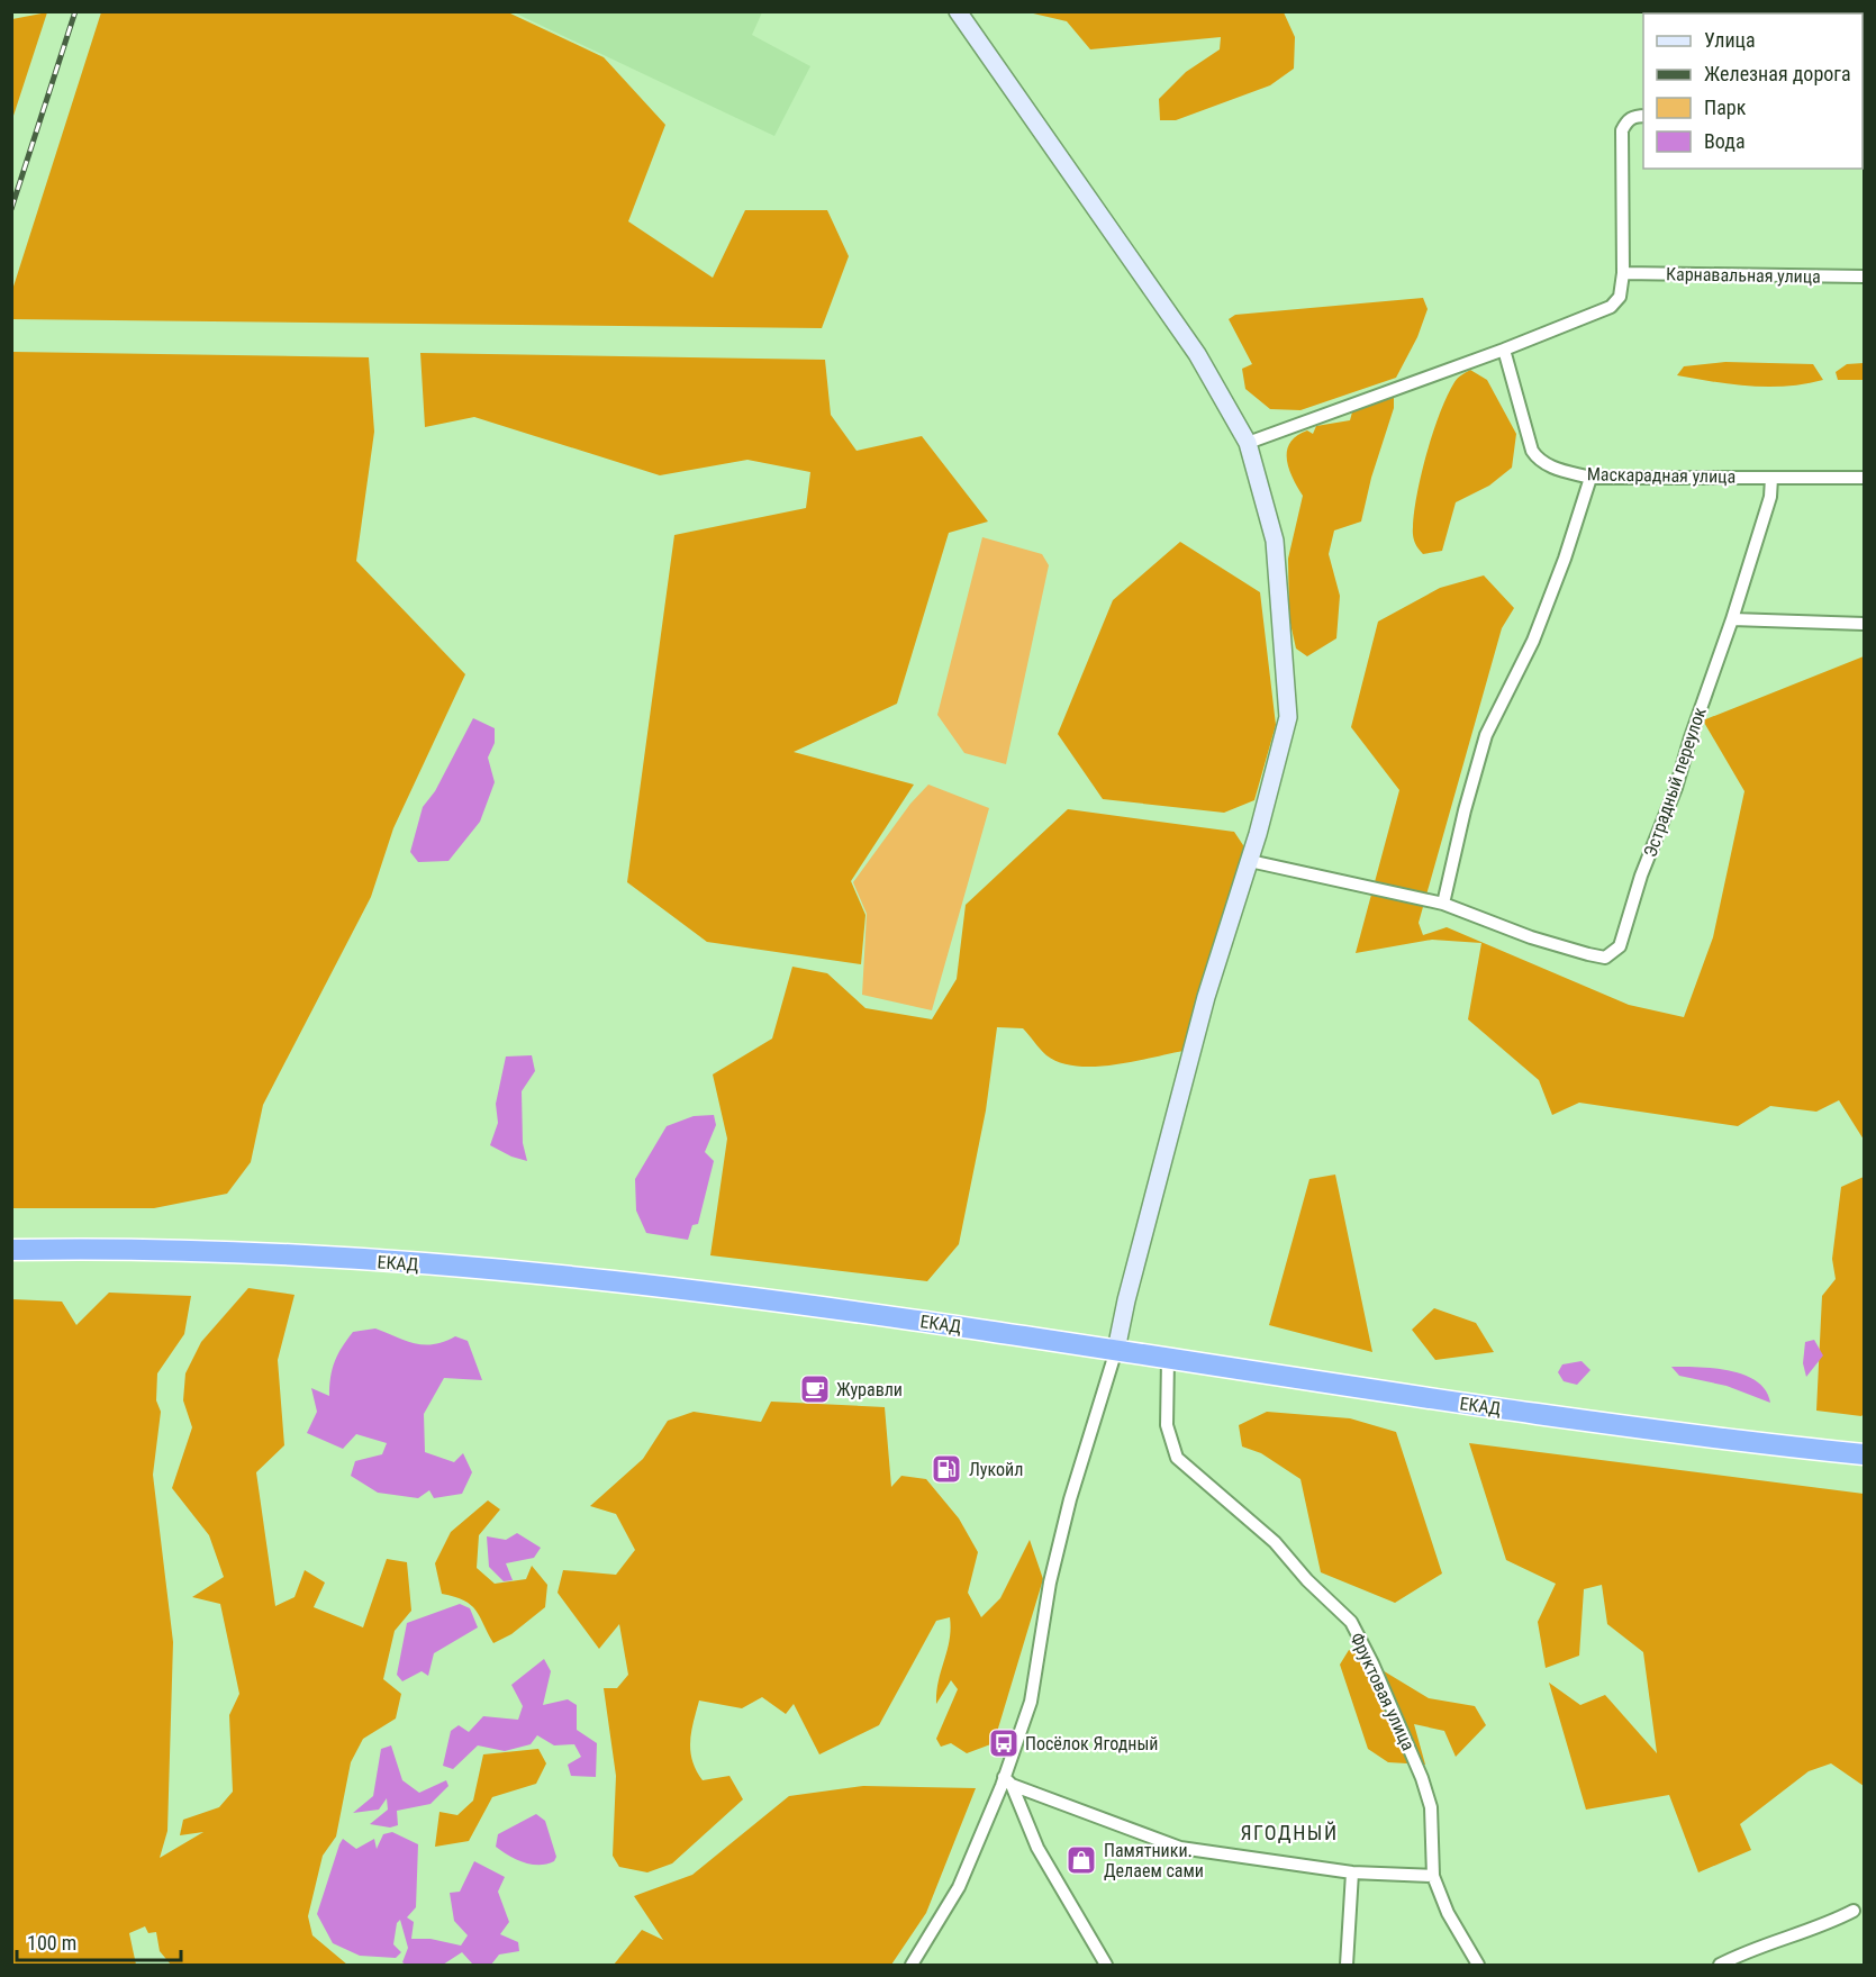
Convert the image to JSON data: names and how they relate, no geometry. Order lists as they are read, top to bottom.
{
  "streets": {
    "highway": ["ЕКАД"],
    "street": [
      "Карнавальная улица",
      "Маскарадная улица",
      "Эстрадный переулок",
      "Фруктовая улица"
    ]
  },
  "crossings": [
    ["Маскарадная улица", "Эстрадный переулок"],
    ["ЕКАД", "Фруктовая улица"]
  ],
  "districts": ["ЯГОДНЫЙ"],
  "places": {
    "cafe": ["Журавли"],
    "fuel station": ["Лукойл"],
    "bus stop": ["Посёлок Ягодный"],
    "shop": ["Памятники. Делаем сами"]
  },
  "legend": [
    "Улица",
    "Железная дорога",
    "Парк",
    "Вода"
  ],
  "scale_bar": "100 m"
}
